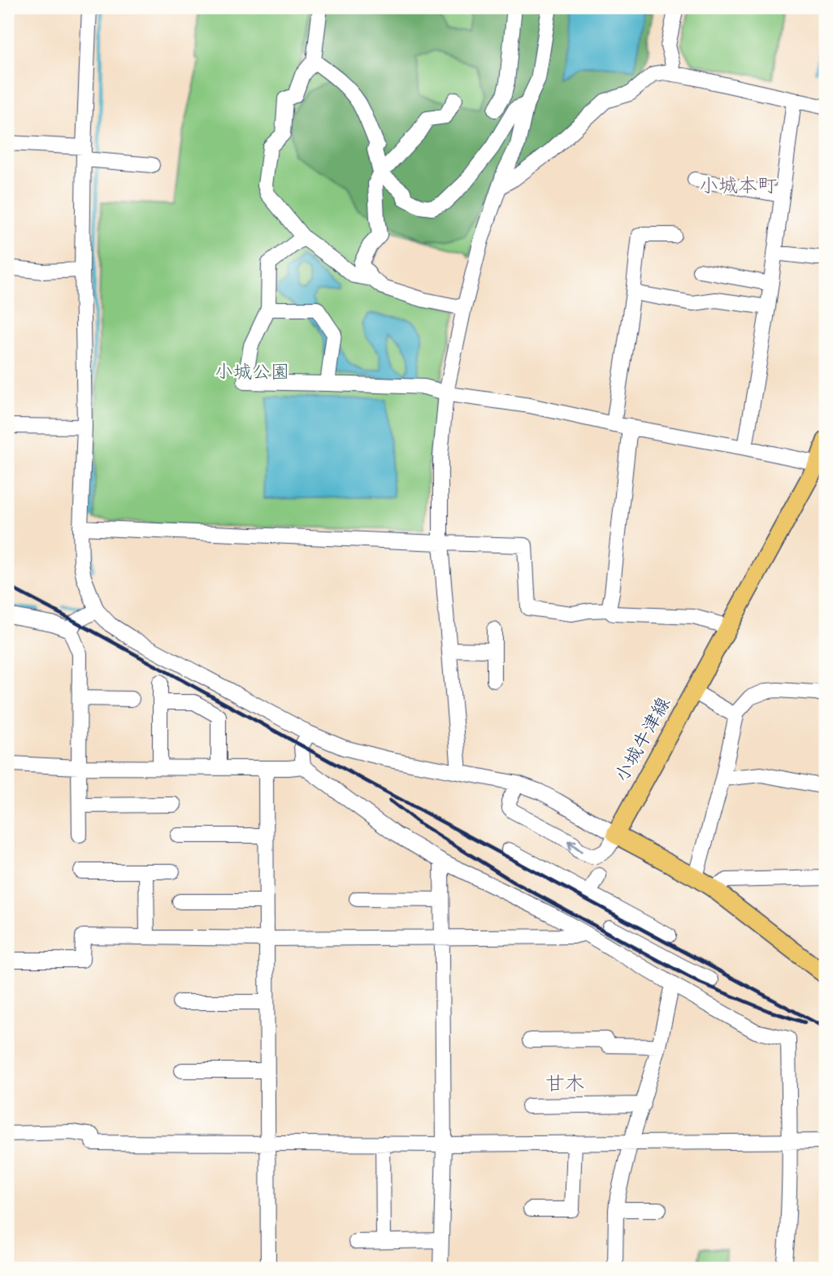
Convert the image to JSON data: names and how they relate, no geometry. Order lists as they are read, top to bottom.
{
  "streets": {
    "main road": ["小城牛津線"]
  },
  "districts": ["小城本町", "甘木"],
  "parks": ["小城公園"]
}
